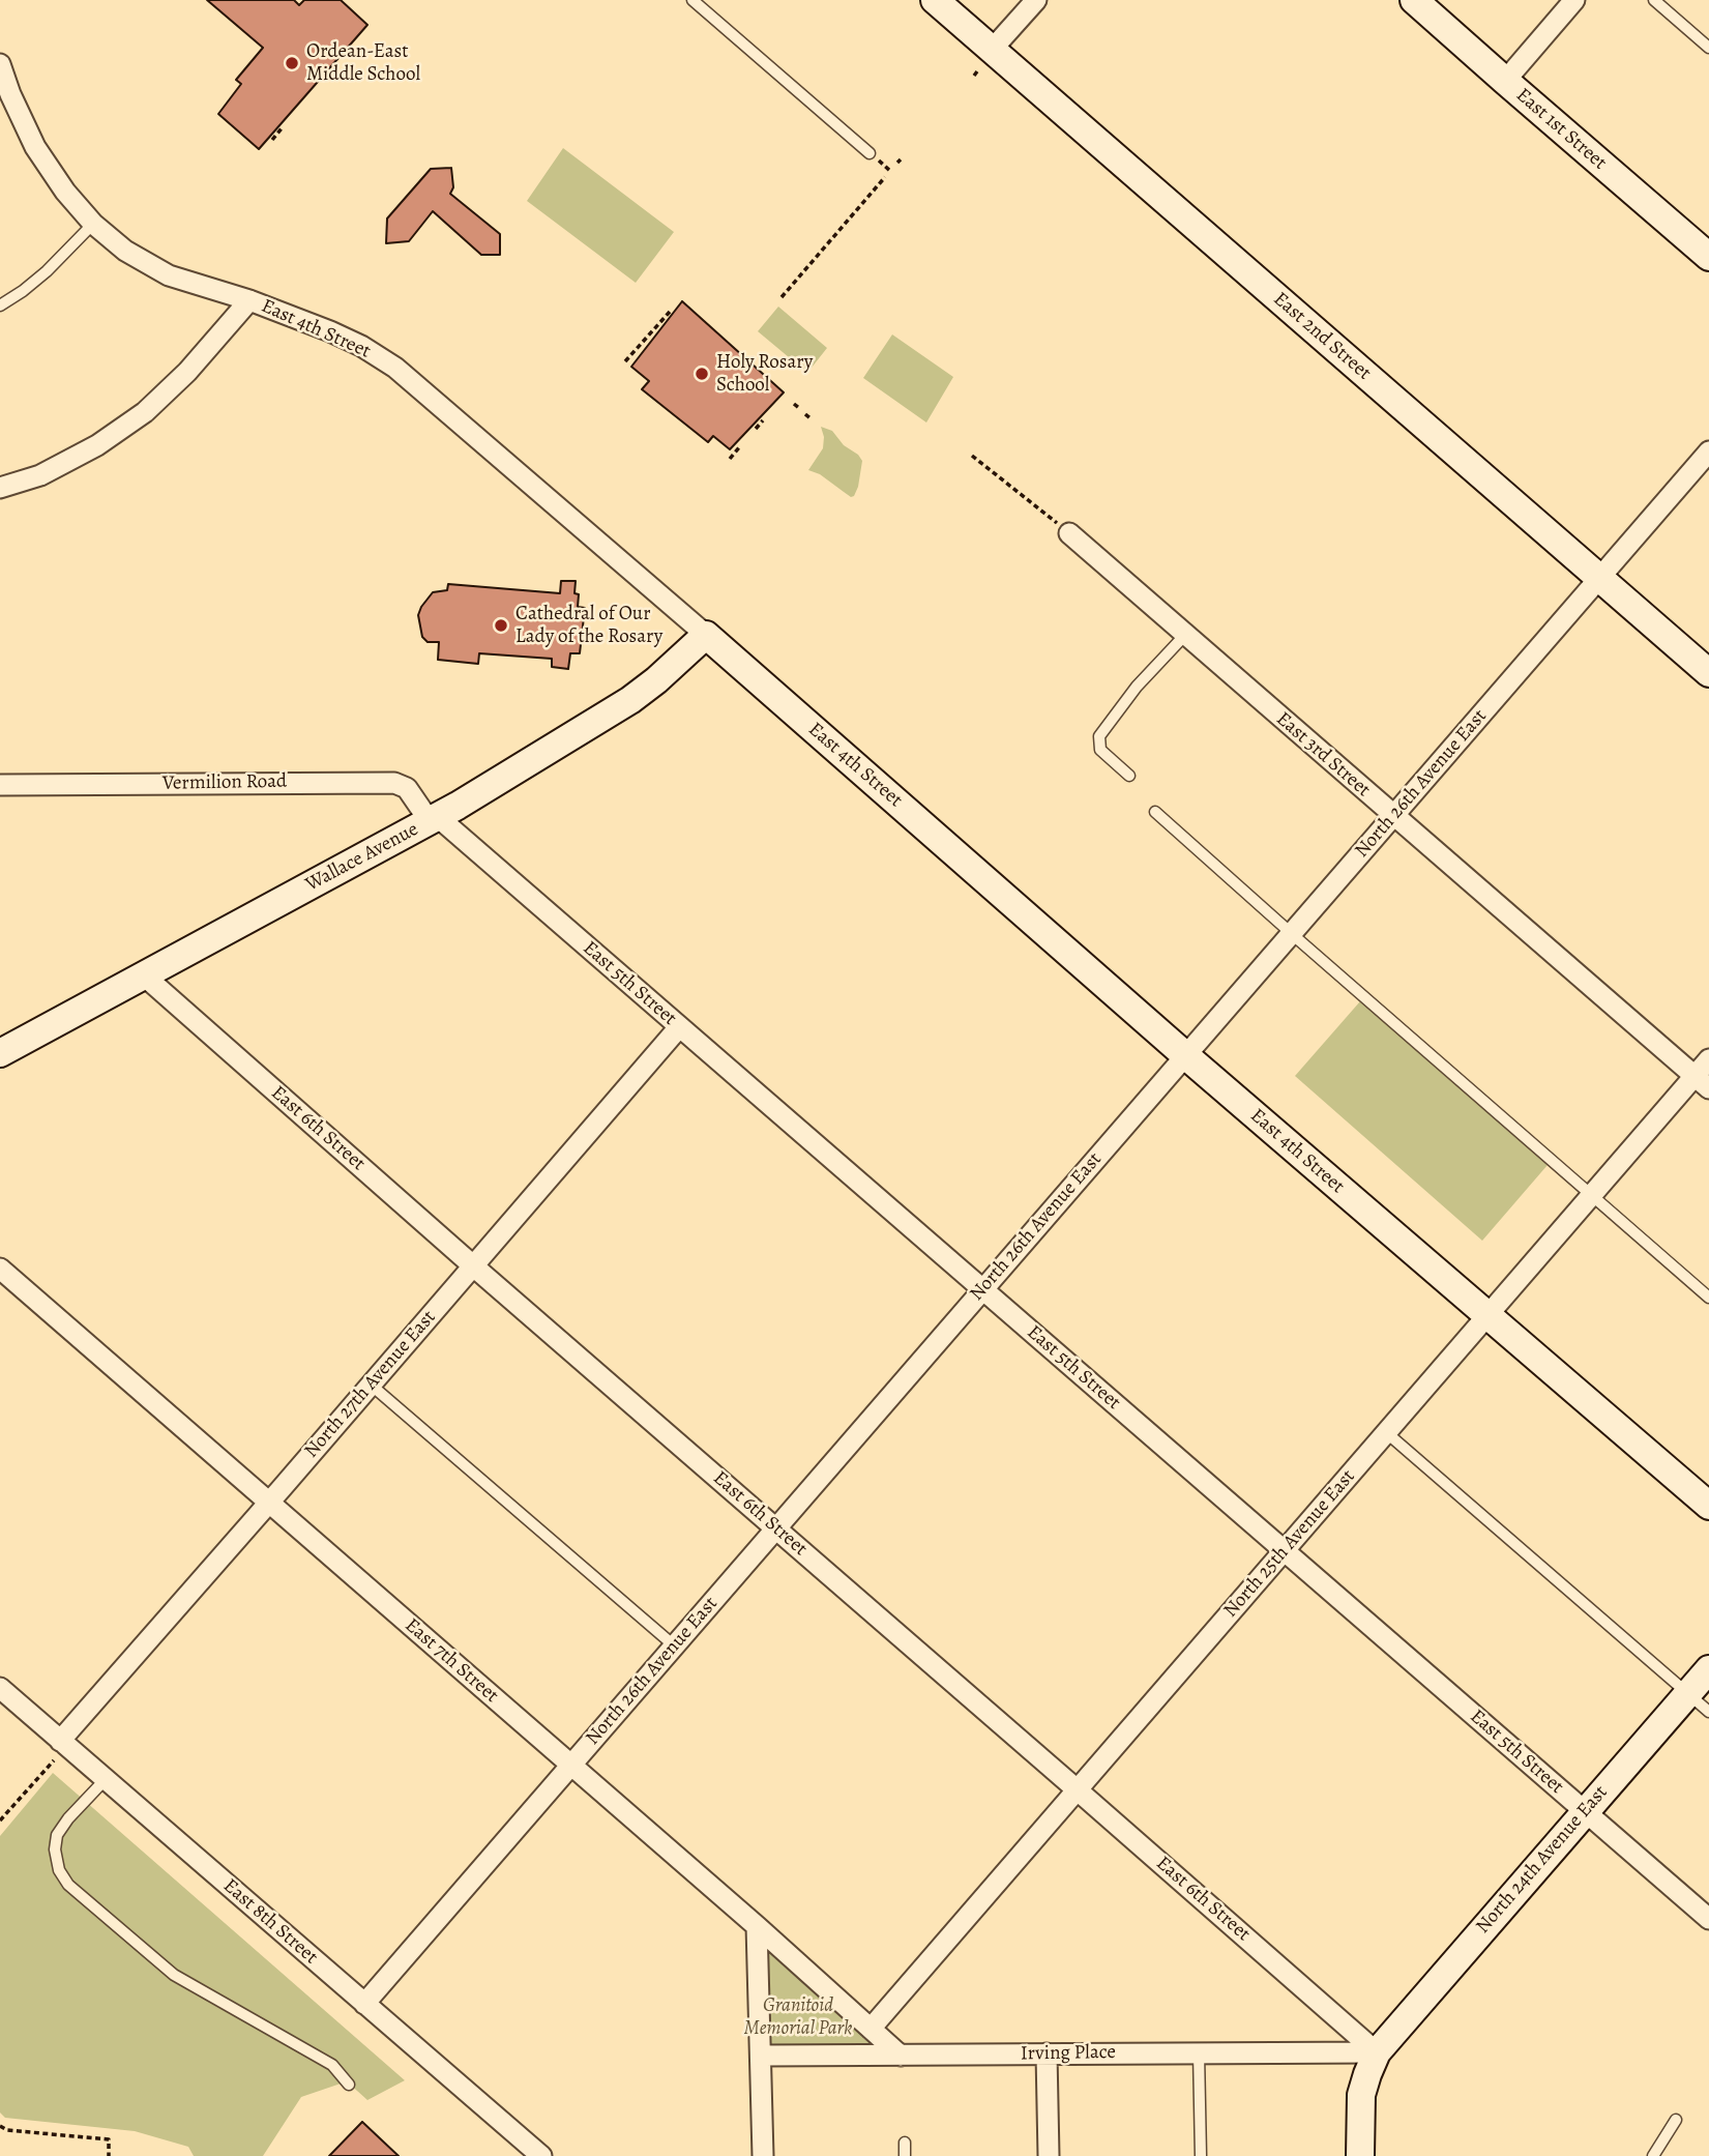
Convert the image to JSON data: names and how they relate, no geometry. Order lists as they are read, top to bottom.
{
  "streets": {
    "main road": [
      "East 1st Street",
      "East 4th Street",
      "East 2nd Street",
      "Wallace Avenue",
      "North 24th Avenue East"
    ],
    "street": [
      "East 3rd Street",
      "Vermilion Road",
      "North 26th Avenue East",
      "East 5th Street",
      "East 6th Street",
      "North 27th Avenue East",
      "North 25th Avenue East",
      "East 7th Street",
      "East 8th Street",
      "Irving Place"
    ]
  },
  "crossings": [
    ["East 4th Street", "North 26th Avenue East"],
    ["East 4th Street", "Wallace Avenue"],
    ["East 4th Street", "North 25th Avenue East"],
    ["East 2nd Street", "North 26th Avenue East"],
    ["East 3rd Street", "North 26th Avenue East"],
    ["East 3rd Street", "North 25th Avenue East"],
    ["Vermilion Road", "Wallace Avenue"],
    ["Vermilion Road", "East 5th Street"],
    ["North 26th Avenue East", "East 5th Street"],
    ["North 26th Avenue East", "East 6th Street"],
    ["North 26th Avenue East", "East 7th Street"],
    ["North 26th Avenue East", "East 8th Street"],
    ["Wallace Avenue", "East 5th Street"],
    ["Wallace Avenue", "East 6th Street"],
    ["East 5th Street", "North 27th Avenue East"],
    ["East 5th Street", "North 25th Avenue East"],
    ["East 5th Street", "North 24th Avenue East"],
    ["East 6th Street", "North 27th Avenue East"],
    ["East 6th Street", "North 25th Avenue East"],
    ["East 6th Street", "North 24th Avenue East"],
    ["East 6th Street", "Irving Place"],
    ["North 27th Avenue East", "East 7th Street"],
    ["North 27th Avenue East", "East 8th Street"],
    ["North 25th Avenue East", "East 7th Street"],
    ["East 7th Street", "Irving Place"],
    ["North 24th Avenue East", "Irving Place"]
  ],
  "parks": ["Granitoid Memorial Park"],
  "places": ["Ordean-East Middle School", "Holy Rosary School", "Cathedral of Our Lady of the Rosary"]
}
